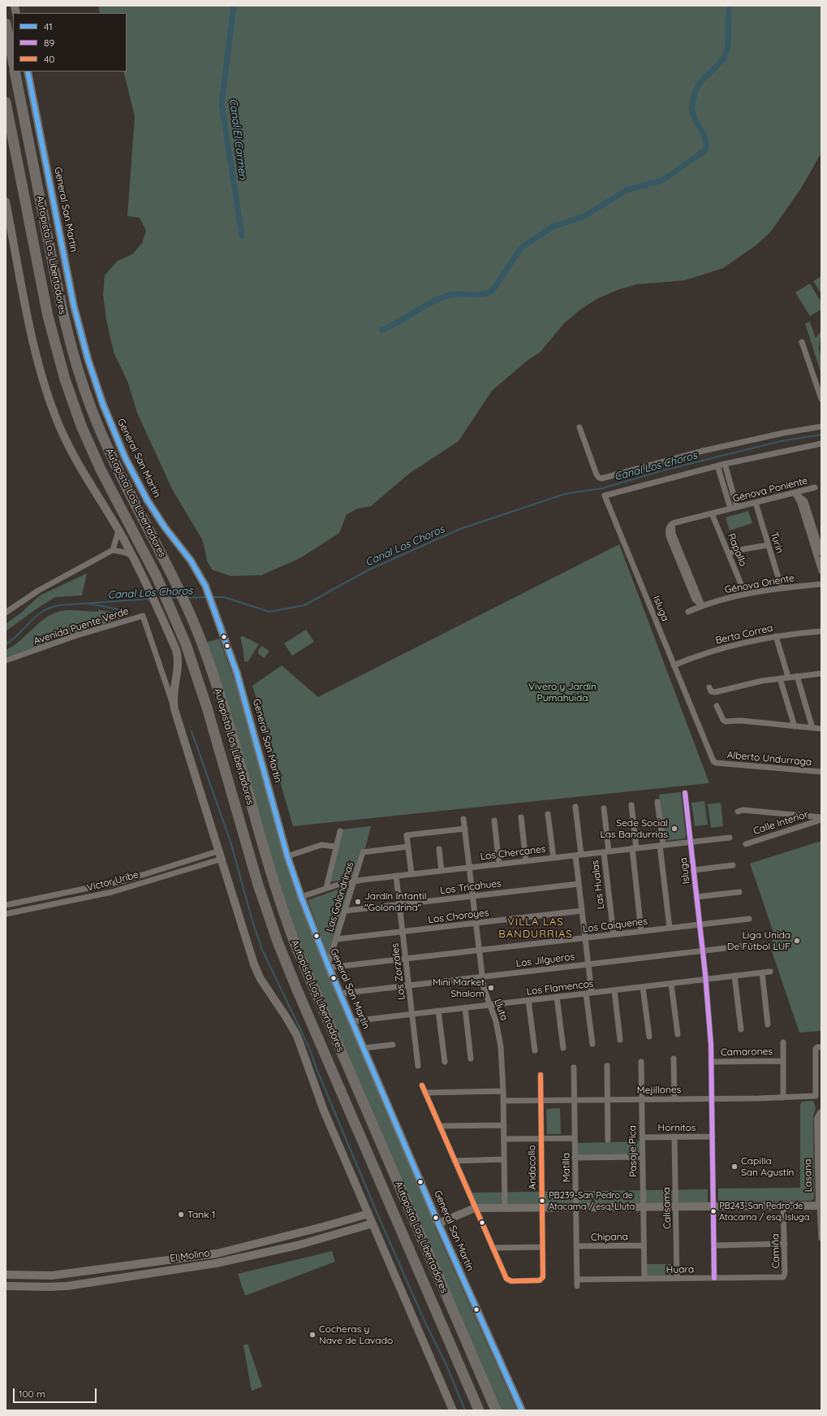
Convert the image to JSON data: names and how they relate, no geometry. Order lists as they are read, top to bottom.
{
  "streets": {
    "highway": ["Autopista Los Libertadores"],
    "street": [
      "General San Martín",
      "Génova Poniente",
      "Turín",
      "Rapallo",
      "Génova Oriente",
      "Isluga",
      "Avenida Puente Verde",
      "Berta Correa",
      "Alberto Undurraga",
      "Calle Interior",
      "Los Chercanes",
      "Víctor Uribe",
      "Las Hualas",
      "Los Tricahues",
      "Las Golondrinas",
      "Los Choroyes",
      "Los Caiquenes",
      "Los Jilgueros",
      "Los Zorzales",
      "Los Flamencos",
      "Lluta",
      "Camarones",
      "Mejillones",
      "Hornitos",
      "Pasaje Pica",
      "Andacollo",
      "Matilla",
      "Lasana",
      "Calisama",
      "Chipana",
      "Camiña",
      "El Molino",
      "Huara"
    ]
  },
  "crossings": [
    ["General San Martín", "Los Chercanes"],
    ["General San Martín", "Las Golondrinas"],
    ["General San Martín", "Los Caiquenes"],
    ["General San Martín", "Los Jilgueros"],
    ["General San Martín", "Los Flamencos"],
    ["Génova Poniente", "Turín"],
    ["Turín", "Génova Oriente"],
    ["Rapallo", "Génova Oriente"],
    ["Isluga", "Berta Correa"],
    ["Isluga", "Alberto Undurraga"],
    ["Isluga", "Los Chercanes"],
    ["Isluga", "Los Caiquenes"],
    ["Isluga", "Los Jilgueros"],
    ["Isluga", "Los Flamencos"],
    ["Isluga", "Camarones"],
    ["Isluga", "Mejillones"],
    ["Isluga", "Hornitos"],
    ["Isluga", "Huara"],
    ["Los Chercanes", "Las Hualas"],
    ["Los Chercanes", "Las Golondrinas"],
    ["Los Chercanes", "Los Zorzales"],
    ["Los Chercanes", "Lluta"],
    ["Las Hualas", "Los Caiquenes"],
    ["Los Tricahues", "Las Golondrinas"],
    ["Los Tricahues", "Los Zorzales"],
    ["Los Tricahues", "Lluta"],
    ["Las Golondrinas", "Los Choroyes"],
    ["Las Golondrinas", "Los Caiquenes"],
    ["Los Choroyes", "Los Zorzales"],
    ["Los Choroyes", "Lluta"],
    ["Los Caiquenes", "Los Zorzales"],
    ["Los Caiquenes", "Lluta"],
    ["Los Jilgueros", "Los Zorzales"],
    ["Los Jilgueros", "Lluta"],
    ["Los Zorzales", "Los Flamencos"],
    ["Los Flamencos", "Lluta"],
    ["Lluta", "Mejillones"],
    ["Mejillones", "Pasaje Pica"],
    ["Mejillones", "Andacollo"],
    ["Mejillones", "Matilla"],
    ["Hornitos", "Pasaje Pica"],
    ["Hornitos", "Calisama"],
    ["Pasaje Pica", "Chipana"],
    ["Pasaje Pica", "Huara"],
    ["Matilla", "Chipana"],
    ["Matilla", "Huara"],
    ["Calisama", "Huara"],
    ["Camiña", "Huara"]
  ],
  "districts": ["VILLA LAS BANDURRIAS"],
  "water": ["Canal El Carmen", "Canal Los Choros"],
  "parks": ["Vivero y Jardín Pumahuida"],
  "places": [
    "Sede Social Las Bandurrias",
    "Jardín Infantil \"Golondrina\"",
    "Liga Unida De Fútbol LUF",
    "Mini Market Shalom",
    "Capilla San Agustín",
    "PB239-San Pedro de Atacama / esq. Lluta",
    "PB243-San Pedro de Atacama / esq. Isluga",
    "Tank 1",
    "Cocheras y Nave de Lavado"
  ],
  "lines": ["transit line 41", "transit line 89", "transit line 40"],
  "legend": ["41", "89", "40"],
  "scale_bar": "100 m"
}
